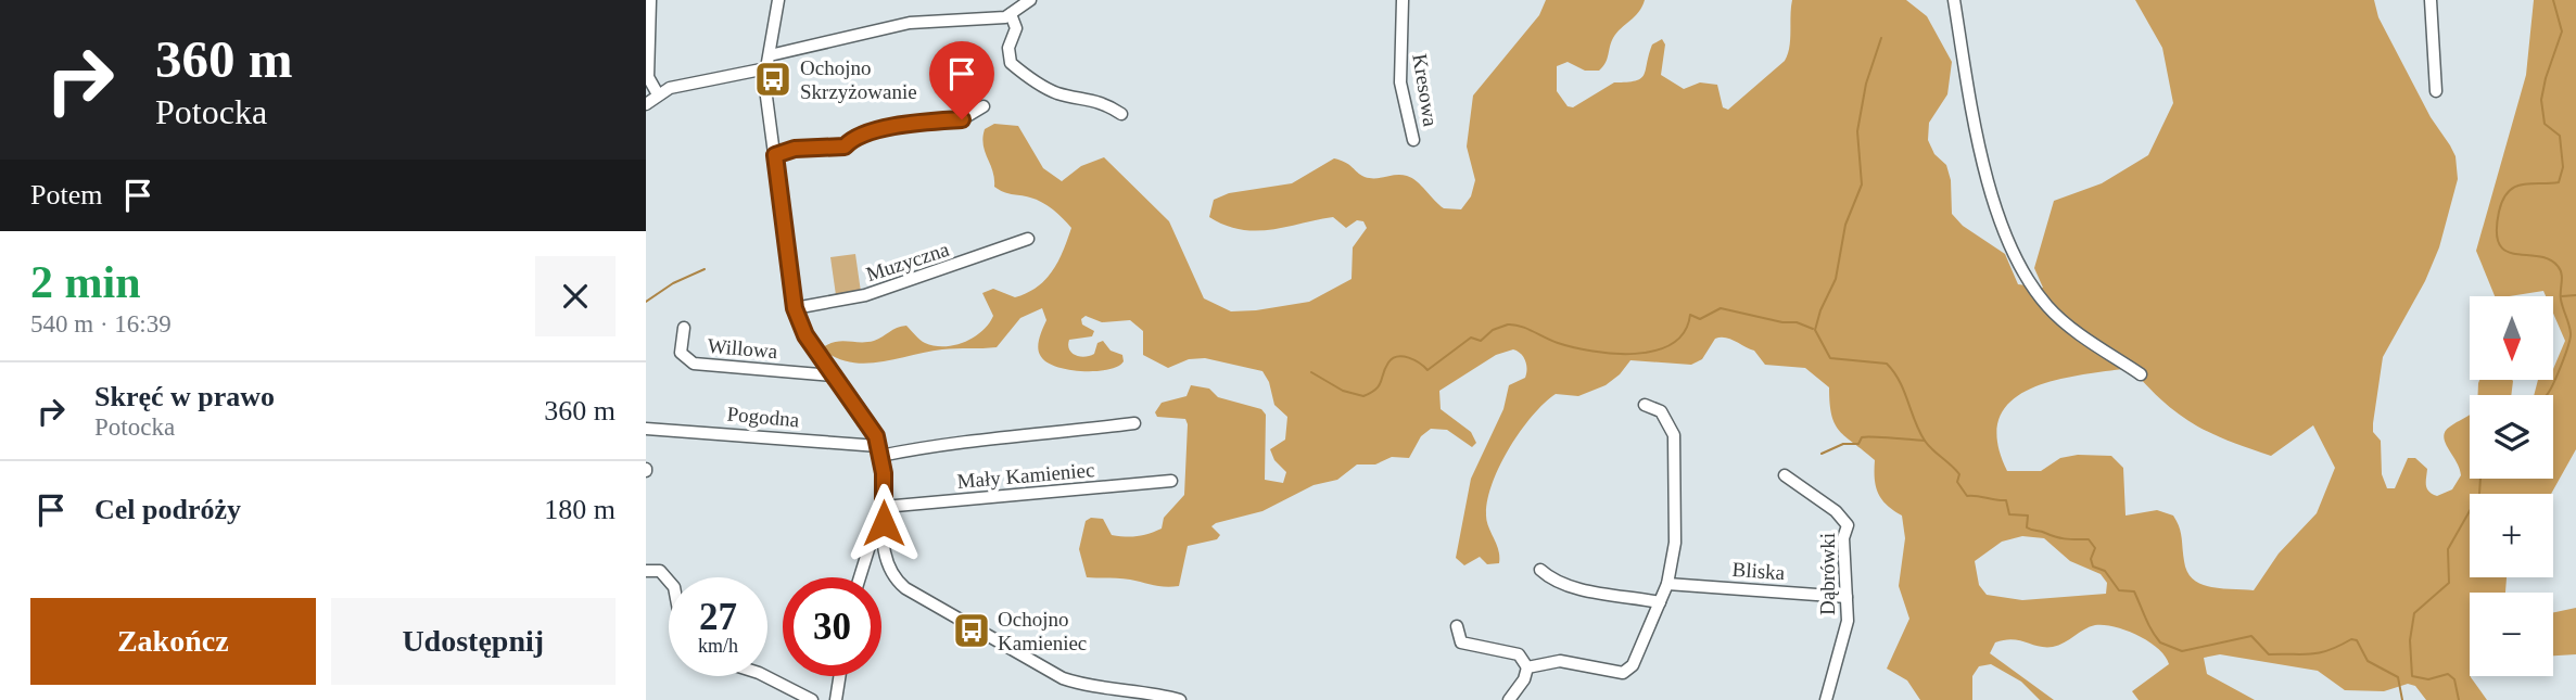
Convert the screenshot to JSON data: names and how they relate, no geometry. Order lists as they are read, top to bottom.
{
  "streets": {
    "street": [
      "Kresowa",
      "Muzyczna",
      "Willowa",
      "Pogodna",
      "Mały Kamieniec",
      "Bliska",
      "Dąbrówki"
    ]
  },
  "crossings": [
    ["Bliska", "Dąbrówki"]
  ],
  "places": {
    "bus stop": ["Ochojno Skrzyżowanie", "Ochojno Kamieniec"]
  },
  "north": "bottom",
  "page": {
    "turn": ["360 m", "Potocka"],
    "then": "Potem",
    "heading": ["2 min", "540 m · 16:39"],
    "map_buttons": ["+", "−"],
    "list": [
      {
        "name": "Skręć w prawo",
        "note": "Potocka",
        "value": "360 m"
      },
      {
        "name": "Cel podróży",
        "value": "180 m"
      }
    ],
    "speed": "27 km/h",
    "limit": "30",
    "buttons": ["Zakończ", "Udostępnij"]
  }
}
